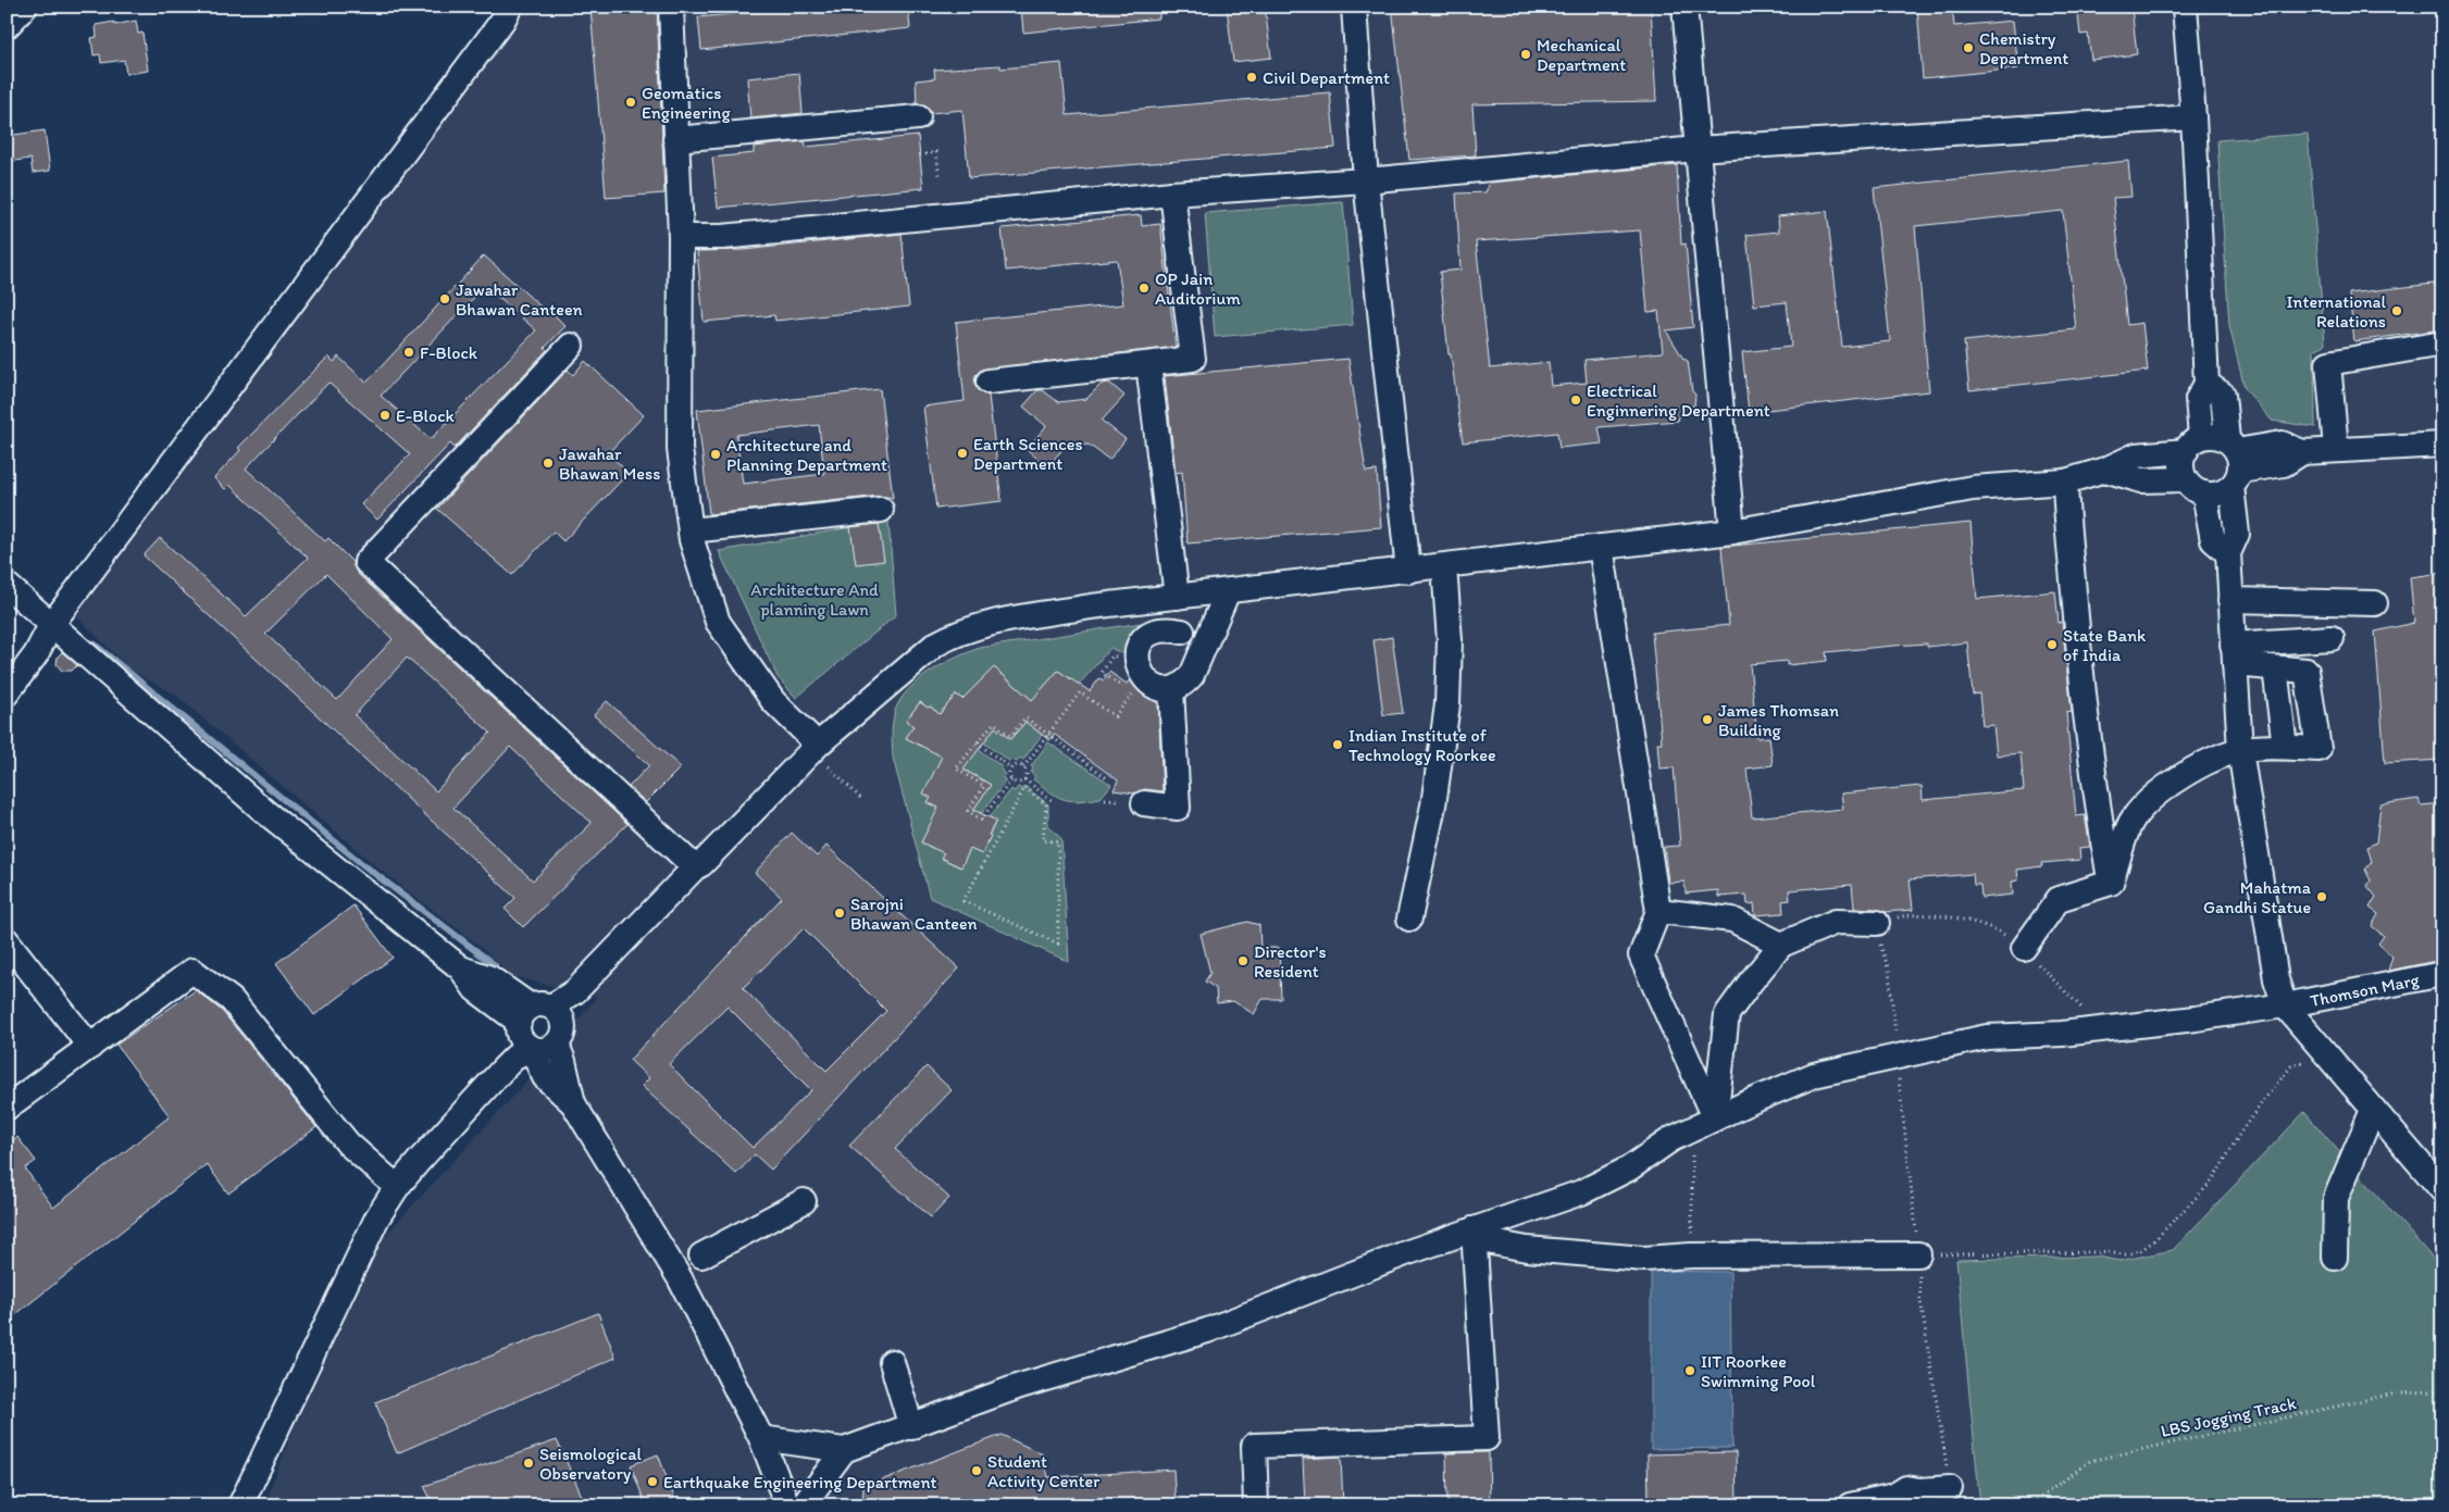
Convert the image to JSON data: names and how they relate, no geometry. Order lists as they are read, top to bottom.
{
  "streets": {
    "street": ["Thomson Marg"],
    "path": ["LBS Jogging Track"]
  },
  "parks": ["Architecture And planning Lawn"],
  "places": [
    "Chemistry Department",
    "Mechanical Department",
    "Civil Department",
    "Geomatics Engineering",
    "OP Jain Auditorium",
    "Jawahar Bhawan Canteen",
    "International Relations",
    "F-Block",
    "Electrical Enginnering Department",
    "E-Block",
    "Earth Sciences Department",
    "Architecture and Planning Department",
    "Jawahar Bhawan Mess",
    "State Bank of India",
    "James Thomsan Building",
    "Indian Institute of Technology Roorkee",
    "Mahatma Gandhi Statue",
    "Sarojni Bhawan Canteen",
    "Director's Resident",
    "IIT Roorkee Swimming Pool",
    "Seismological Observatory",
    "Student Activity Center",
    "Earthquake Engineering Department"
  ]
}
